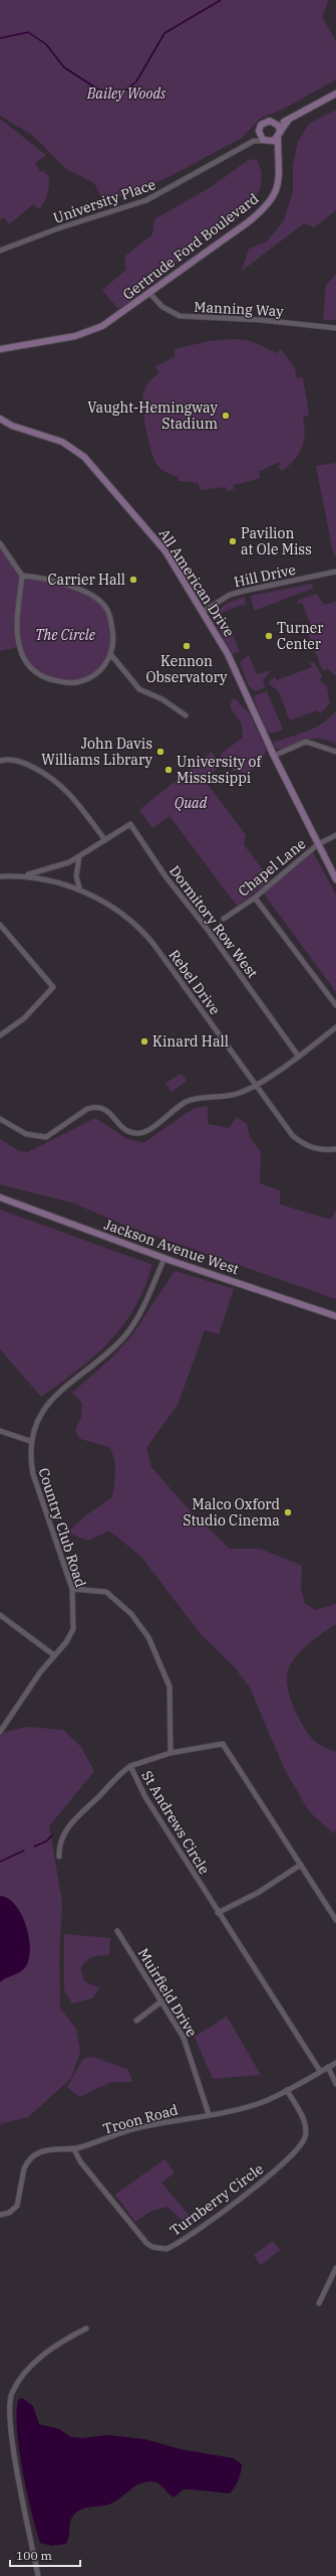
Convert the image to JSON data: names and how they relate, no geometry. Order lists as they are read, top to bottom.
{
  "streets": {
    "street": [
      "University Place",
      "Gertrude Ford Boulevard",
      "Manning Way",
      "Hill Drive",
      "All American Drive",
      "Chapel Lane",
      "Dormitory Row West",
      "Rebel Drive",
      "Jackson Avenue West",
      "Country Club Road",
      "St Andrews Circle",
      "Muirfield Drive",
      "Troon Road",
      "Turnberry Circle"
    ]
  },
  "crossings": [
    ["University Place", "Gertrude Ford Boulevard"],
    ["Gertrude Ford Boulevard", "Manning Way"],
    ["Hill Drive", "All American Drive"],
    ["All American Drive", "Chapel Lane"],
    ["Dormitory Row West", "Rebel Drive"],
    ["Jackson Avenue West", "Country Club Road"],
    ["St Andrews Circle", "Troon Road"],
    ["Muirfield Drive", "Troon Road"],
    ["Troon Road", "Turnberry Circle"]
  ],
  "parks": ["Bailey Woods", "The Circle", "Quad"],
  "places": [
    "Vaught-Hemingway Stadium",
    "Pavilion at Ole Miss",
    "Carrier Hall",
    "Turner Center",
    "Kennon Observatory",
    "John Davis Williams Library",
    "University of Mississippi",
    "Kinard Hall",
    "Malco Oxford Studio Cinema"
  ],
  "scale_bar": "100 m"
}
